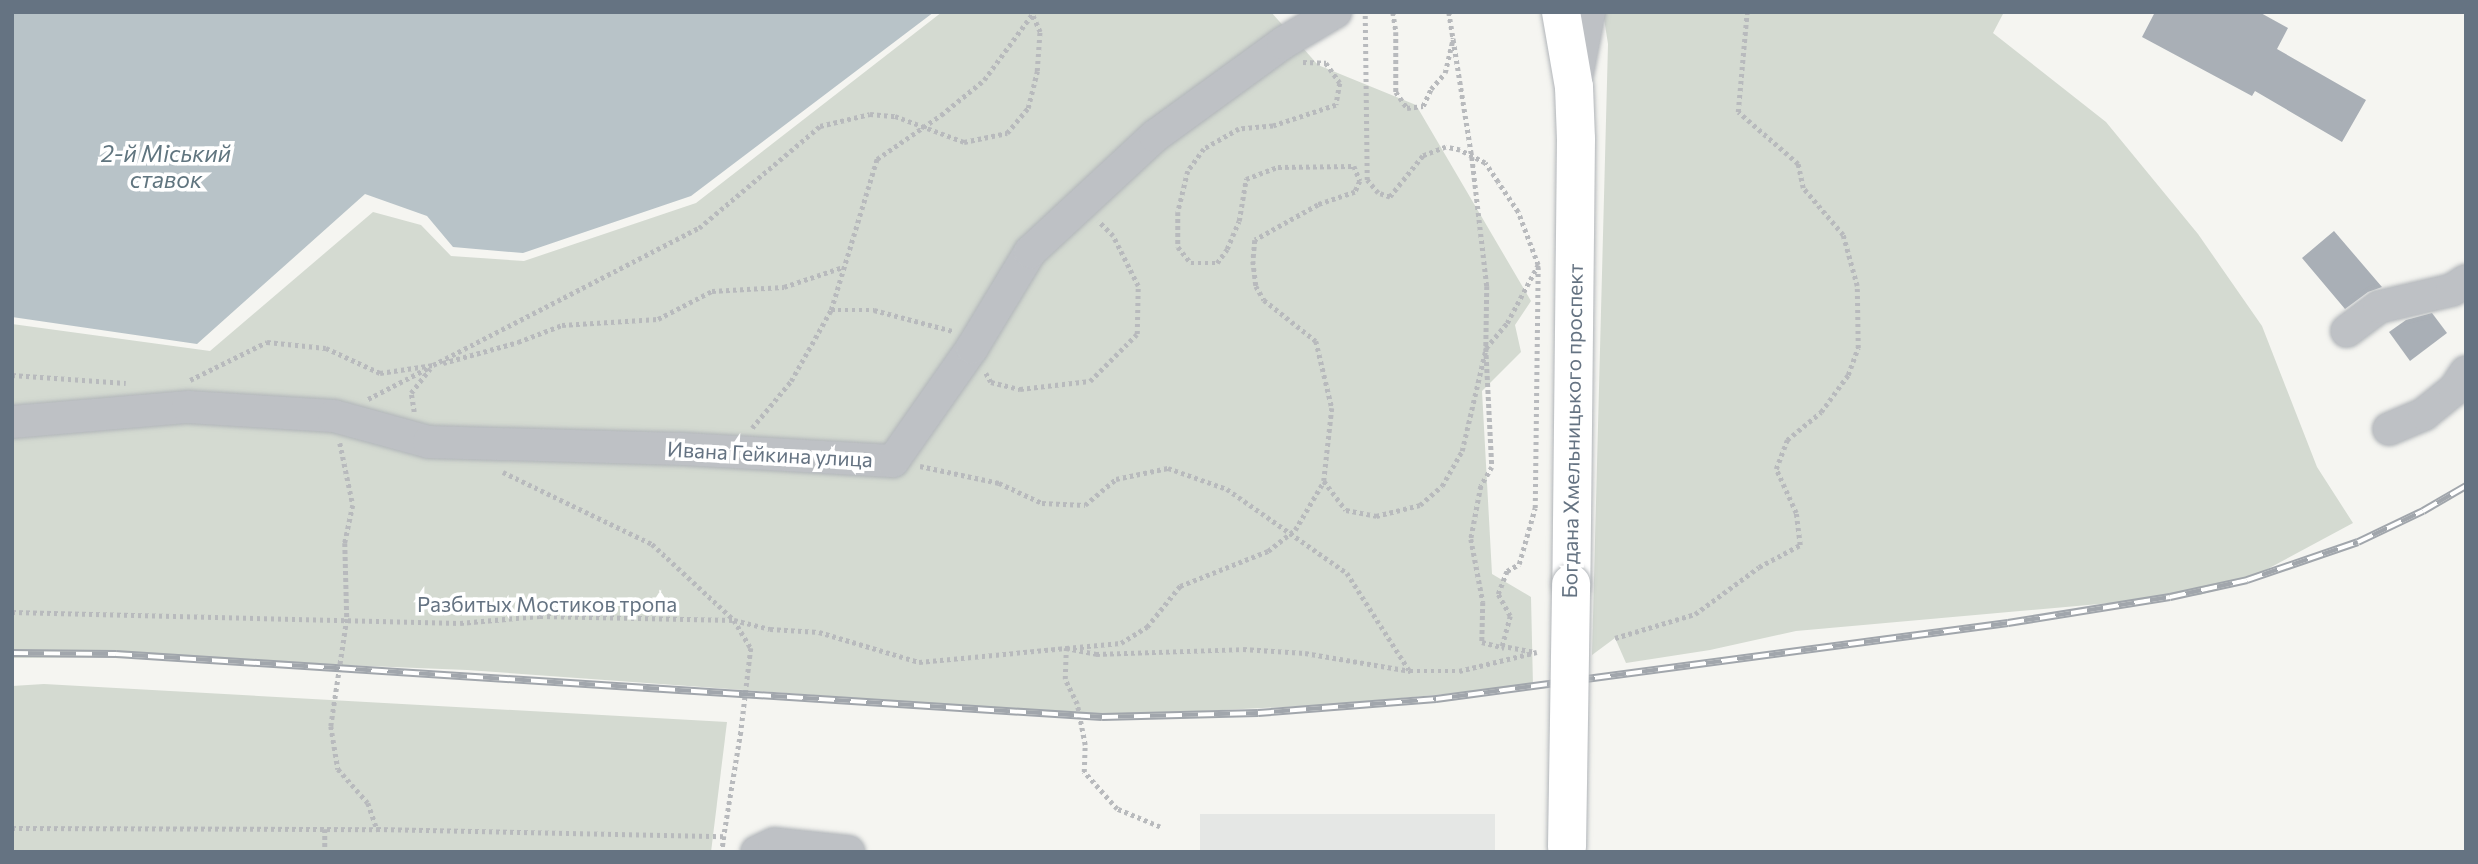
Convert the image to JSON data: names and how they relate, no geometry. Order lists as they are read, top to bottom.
{
  "streets": {
    "main road": ["Богдана Хмельницького проспект"],
    "lane": ["Ивана Гейкина улица"],
    "path": ["Разбитых Мостиков тропа"]
  },
  "water": ["2-й Міський ставок"]
}
